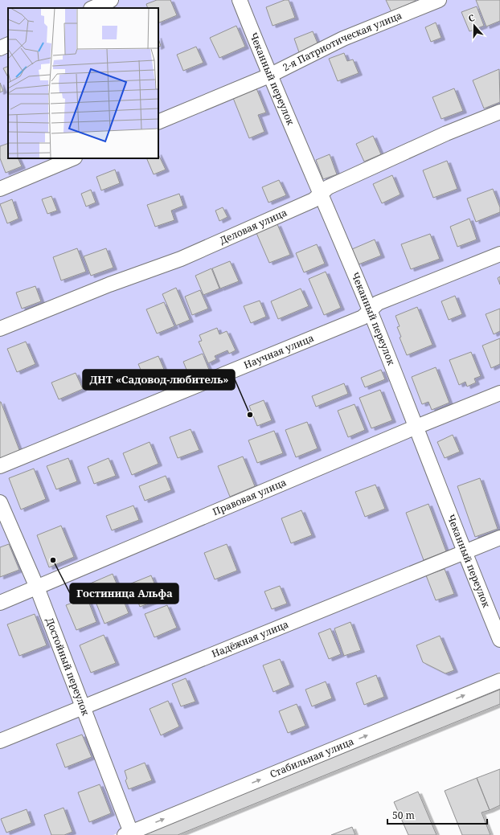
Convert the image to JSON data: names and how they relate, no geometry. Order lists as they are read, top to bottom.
{
  "streets": {
    "street": [
      "2-я Патриотическая улица",
      "Чеканный переулок",
      "Деловая улица",
      "Научная улица",
      "Правовая улица",
      "Надёжная улица",
      "Достойный переулок",
      "Стабильная улица"
    ]
  },
  "crossings": [
    ["2-я Патриотическая улица", "Чеканный переулок"],
    ["Чеканный переулок", "Деловая улица"],
    ["Чеканный переулок", "Научная улица"],
    ["Чеканный переулок", "Правовая улица"],
    ["Чеканный переулок", "Надёжная улица"],
    ["Правовая улица", "Достойный переулок"],
    ["Надёжная улица", "Достойный переулок"],
    ["Достойный переулок", "Стабильная улица"]
  ],
  "one_way": ["Стабильная улица"],
  "places": ["ДНТ «Садовод-любитель»", "Гостиница Альфа"],
  "scale_bar": "50 m",
  "north": "top"
}
